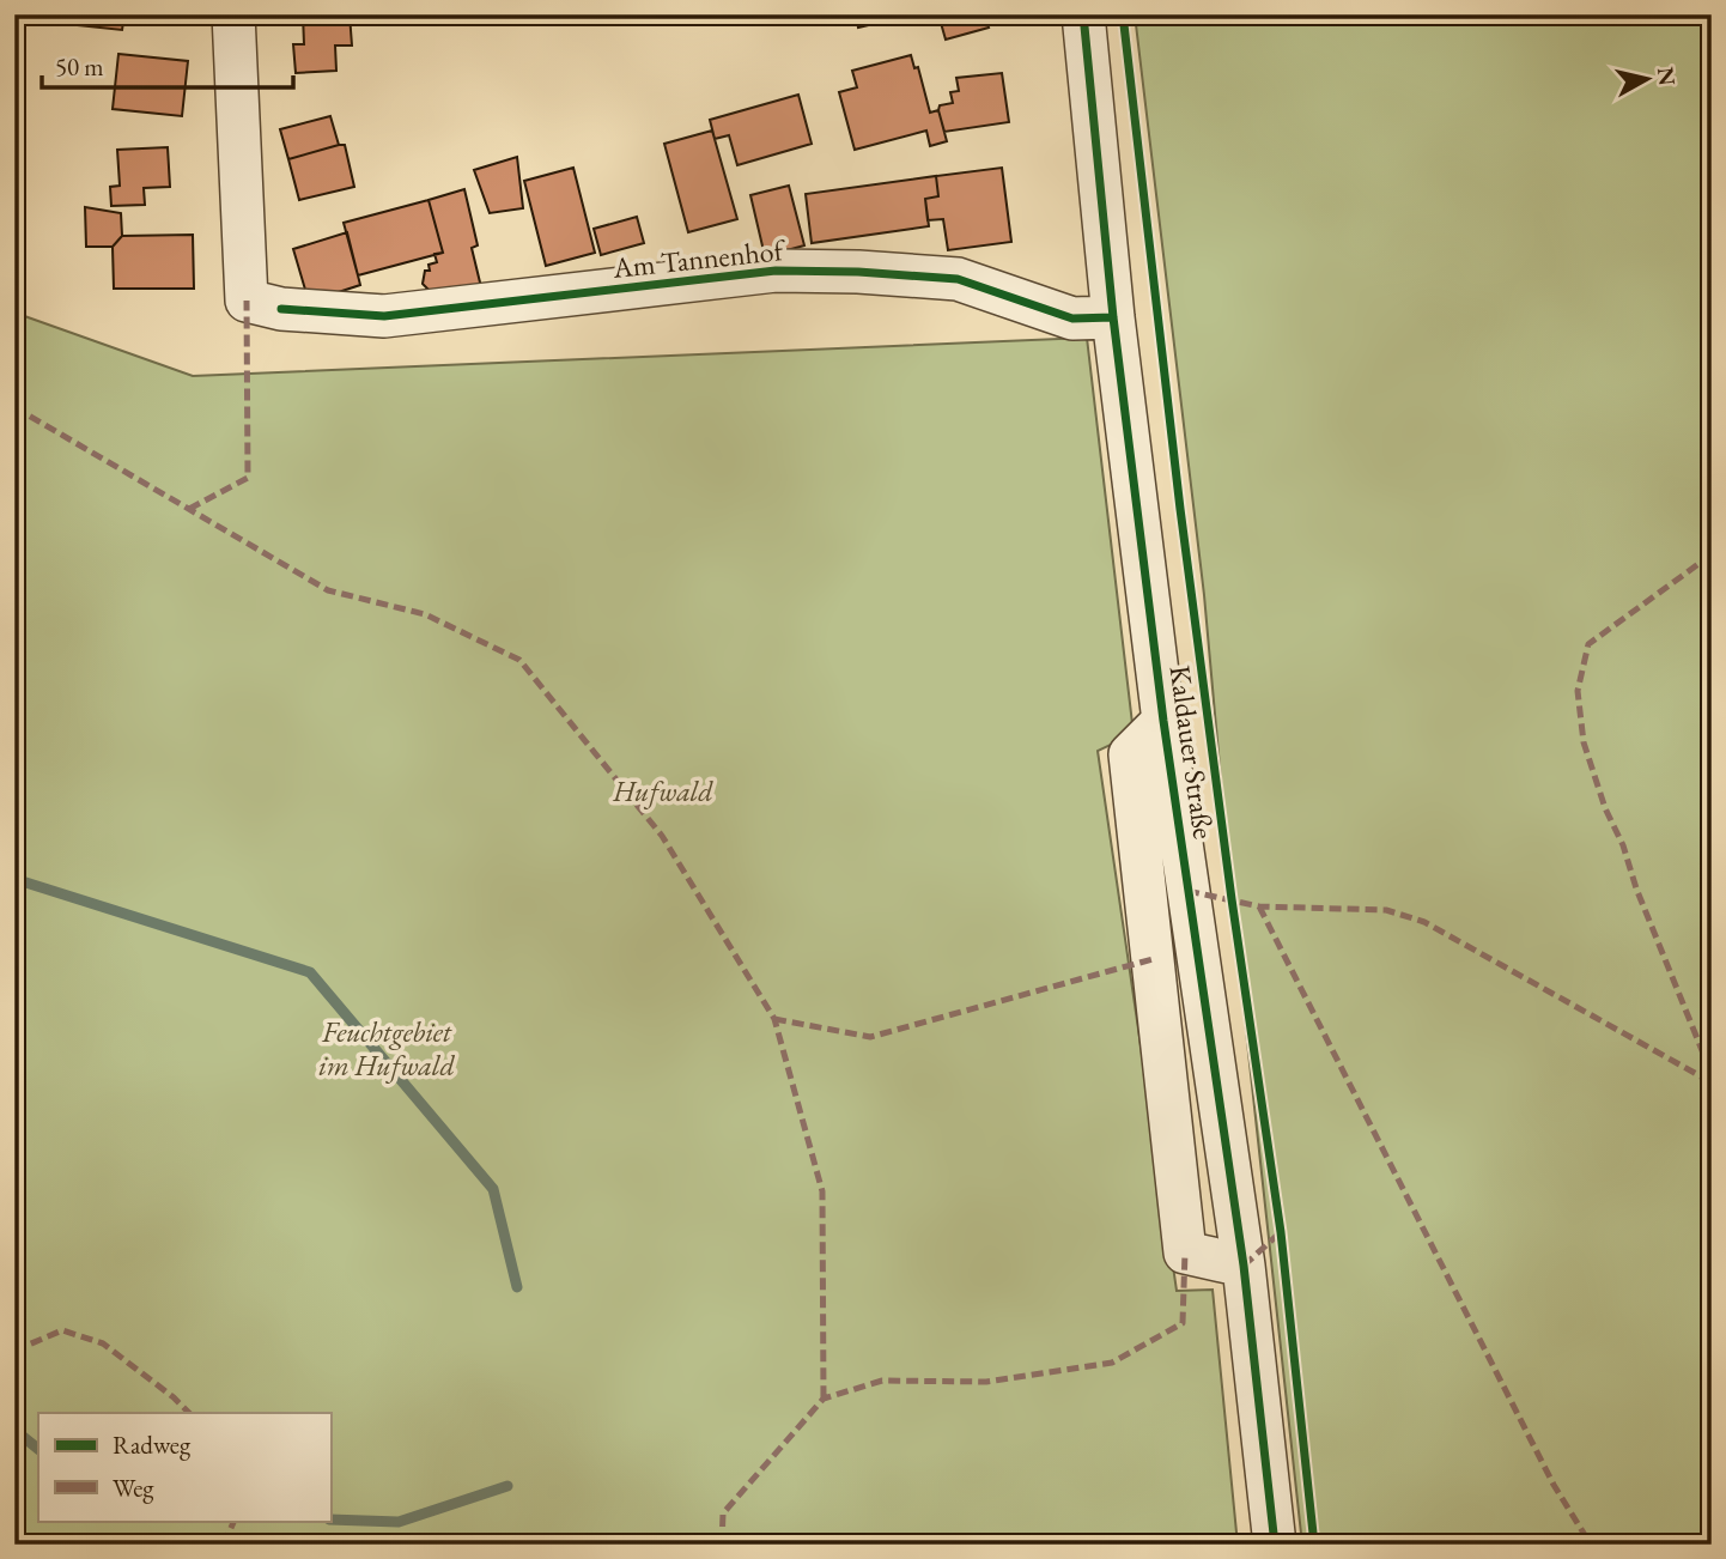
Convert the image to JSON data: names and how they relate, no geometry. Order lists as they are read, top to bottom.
{
  "streets": {
    "street": ["Am Tannenhof", "Kaldauer Straße"]
  },
  "crossings": [
    ["Am Tannenhof", "Kaldauer Straße"]
  ],
  "parks": ["Hufwald", "Feuchtgebiet im Hufwald"],
  "legend": ["Radweg", "Weg"],
  "scale_bar": "50 m",
  "north": "right"
}
